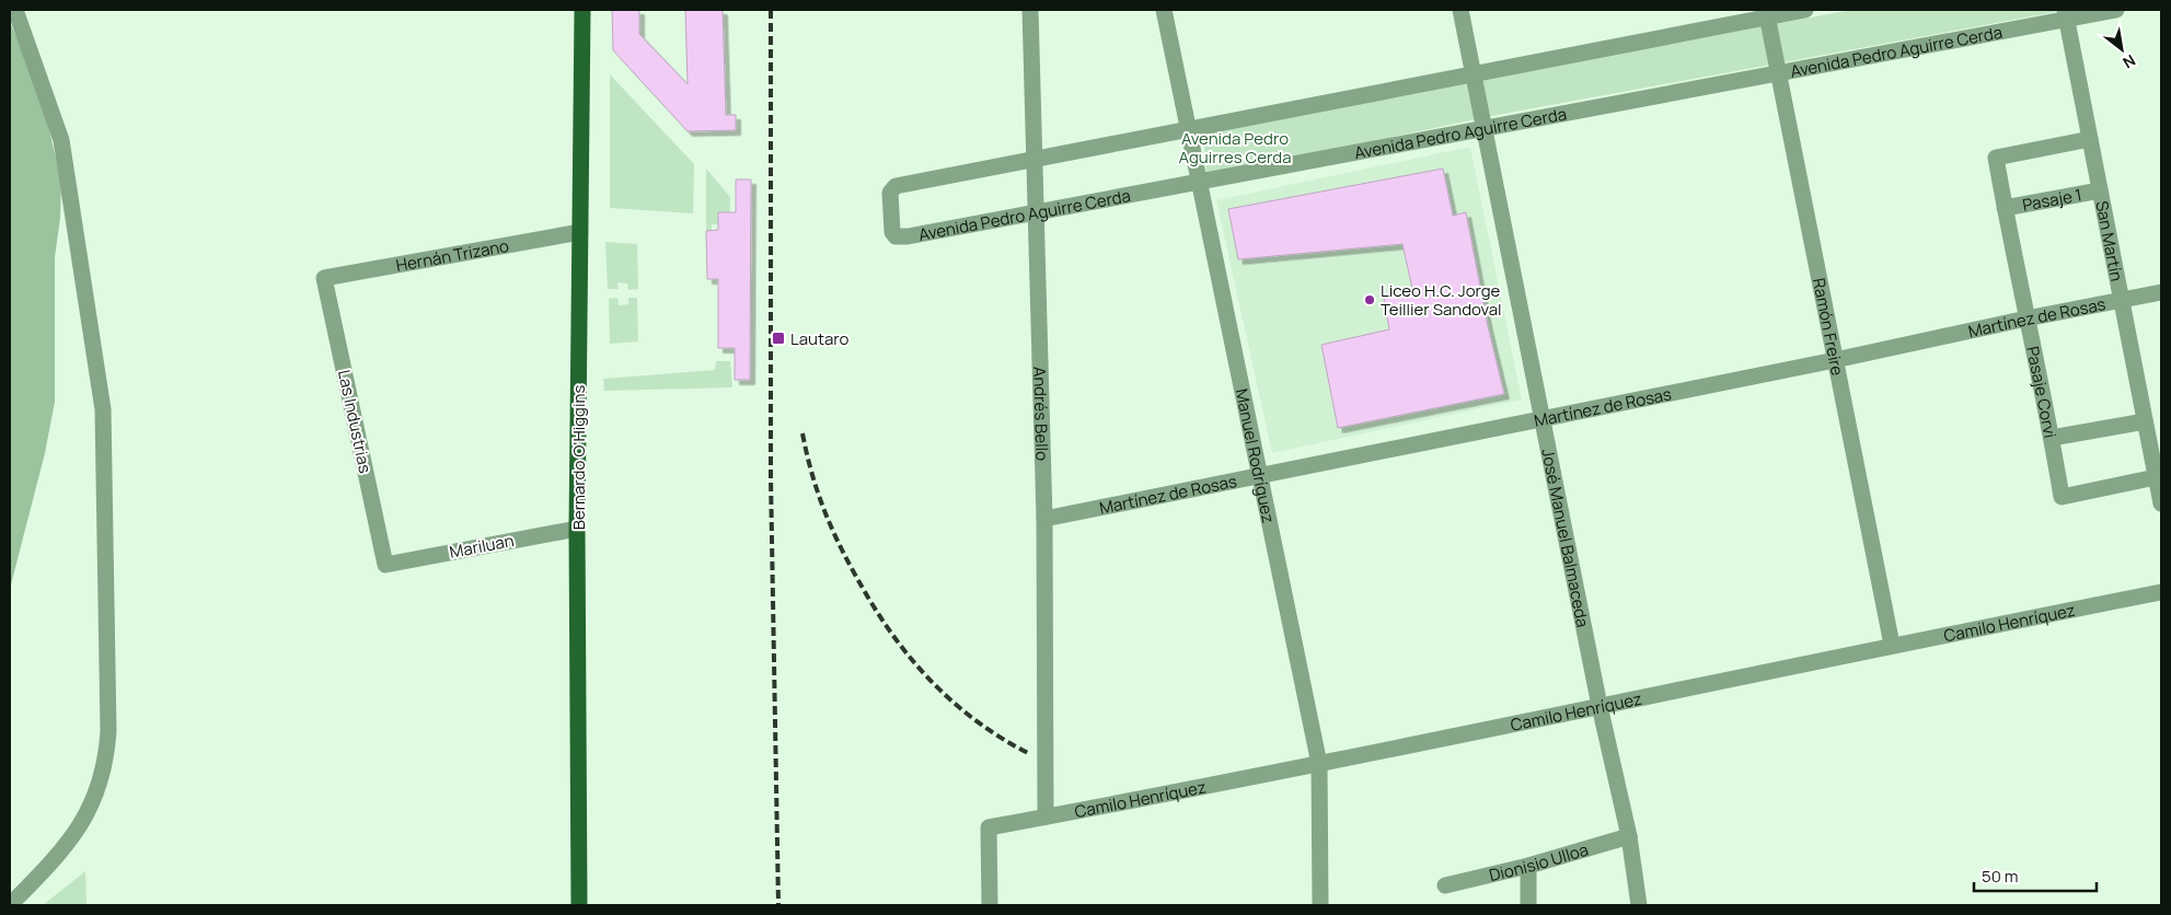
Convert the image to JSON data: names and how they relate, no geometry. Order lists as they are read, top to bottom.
{
  "streets": {
    "main road": ["Bernardo O'Higgins"],
    "street": [
      "Avenida Pedro Aguirre Cerda",
      "Pasaje 1",
      "San Martín",
      "Hernán Trizano",
      "Martínez de Rosas",
      "Ramón Freire",
      "Pasaje Corvi",
      "Andrés Bello",
      "Las Industrias",
      "Manuel Rodríguez",
      "José Manuel Balmaceda",
      "Mariluan",
      "Camilo Henríquez",
      "Dionisio Ulloa"
    ]
  },
  "crossings": [
    ["Avenida Pedro Aguirre Cerda", "San Martín"],
    ["Avenida Pedro Aguirre Cerda", "Ramón Freire"],
    ["Avenida Pedro Aguirre Cerda", "Andrés Bello"],
    ["Avenida Pedro Aguirre Cerda", "Manuel Rodríguez"],
    ["Avenida Pedro Aguirre Cerda", "José Manuel Balmaceda"],
    ["Pasaje 1", "San Martín"],
    ["Pasaje 1", "Pasaje Corvi"],
    ["San Martín", "Martínez de Rosas"],
    ["San Martín", "Pasaje Corvi"],
    ["Hernán Trizano", "Las Industrias"],
    ["Hernán Trizano", "Bernardo O'Higgins"],
    ["Martínez de Rosas", "Ramón Freire"],
    ["Martínez de Rosas", "Pasaje Corvi"],
    ["Martínez de Rosas", "Andrés Bello"],
    ["Martínez de Rosas", "Manuel Rodríguez"],
    ["Martínez de Rosas", "José Manuel Balmaceda"],
    ["Ramón Freire", "Camilo Henríquez"],
    ["Andrés Bello", "Camilo Henríquez"],
    ["Las Industrias", "Mariluan"],
    ["Manuel Rodríguez", "Camilo Henríquez"],
    ["Bernardo O'Higgins", "Mariluan"],
    ["José Manuel Balmaceda", "Camilo Henríquez"],
    ["José Manuel Balmaceda", "Dionisio Ulloa"]
  ],
  "parks": ["Avenida Pedro Aguirres Cerda"],
  "places": {
    "other": ["Liceo H.C. Jorge Teillier Sandoval"],
    "transit": ["Lautaro"]
  },
  "scale_bar": "50 m",
  "north": "bottom right"
}
